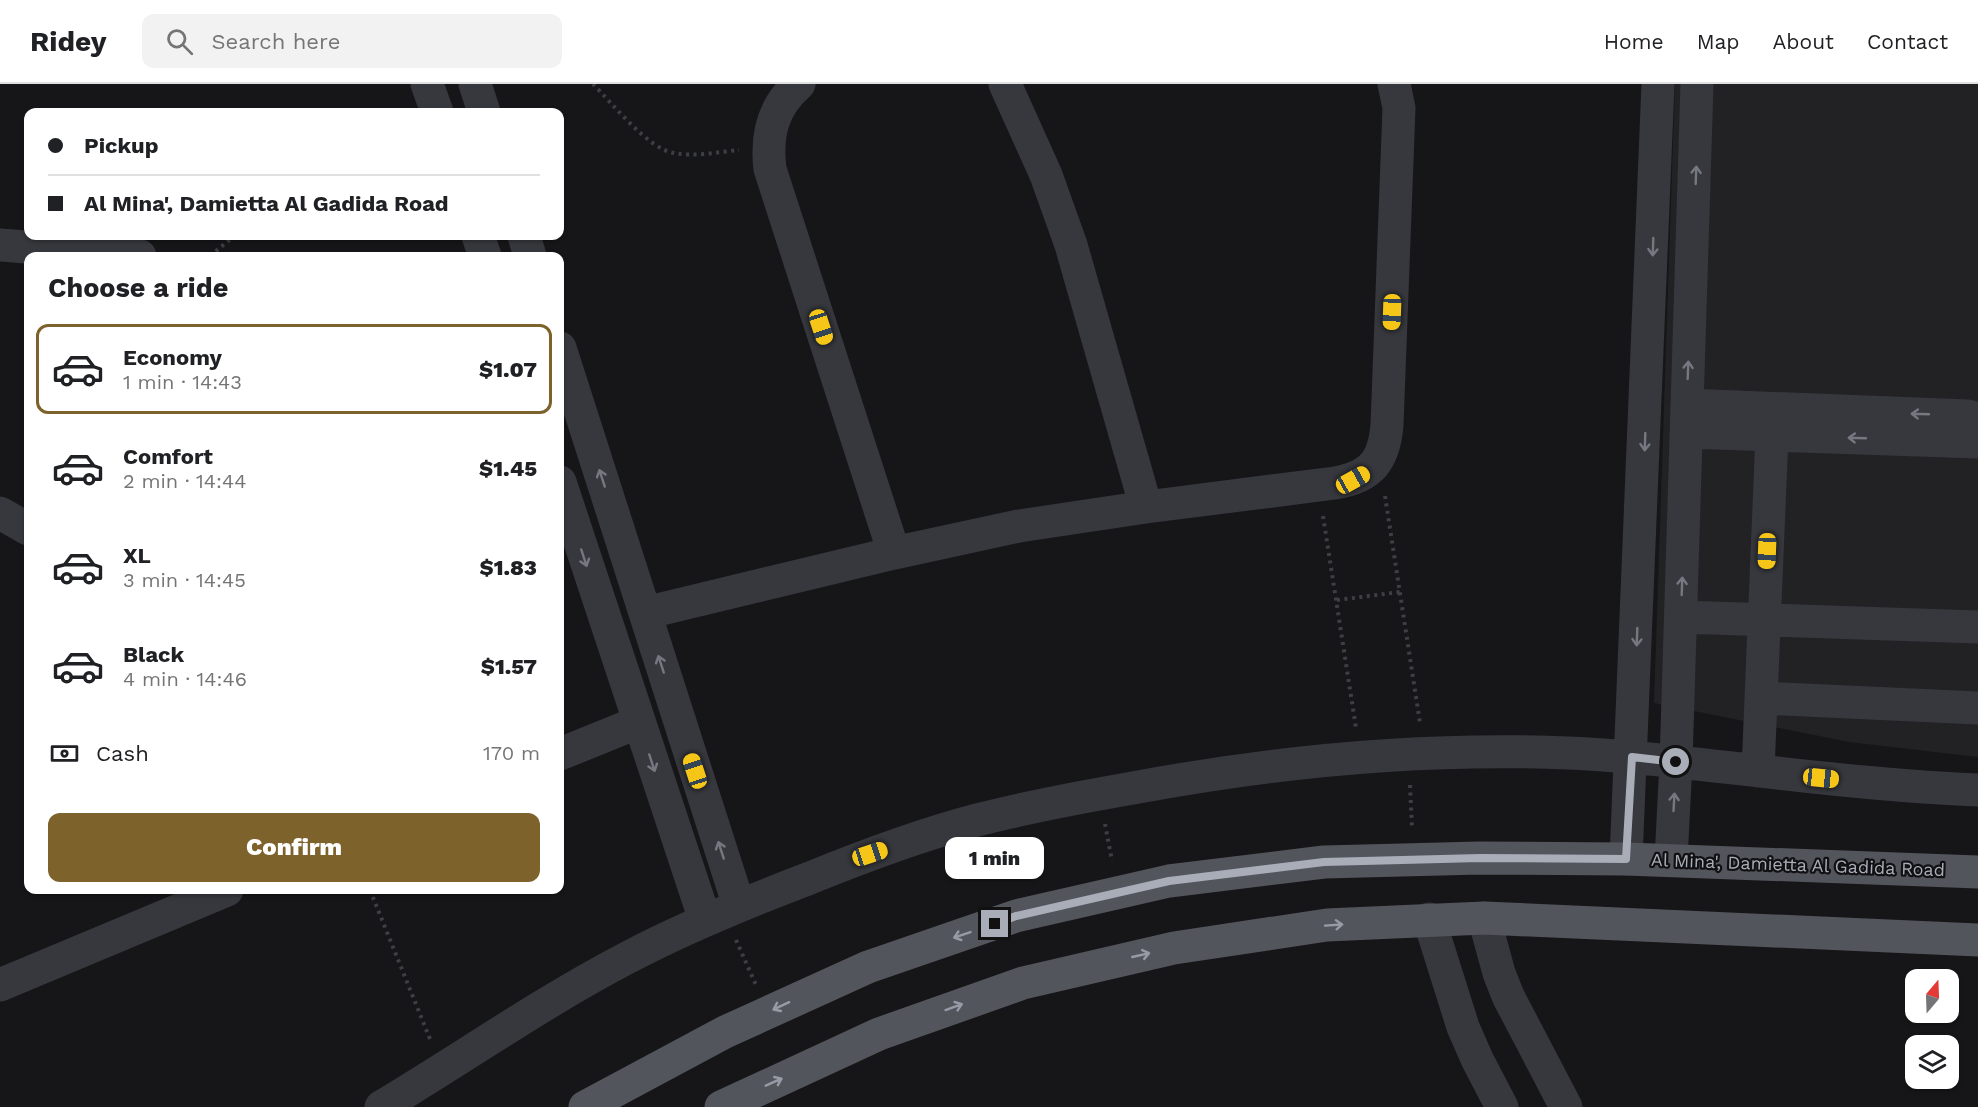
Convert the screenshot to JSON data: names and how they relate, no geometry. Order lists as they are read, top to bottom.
{
  "streets": {
    "main road": ["Al Mina', Damietta Al Gadida Road"]
  },
  "north": "top",
  "page": {
    "header": "Ridey",
    "search": "Search here",
    "nav": [
      "Home",
      "Map",
      "About",
      "Contact"
    ],
    "banner": ["Pickup", "Al Mina', Damietta Al Gadida Road"],
    "heading": "Choose a ride",
    "list": [
      {
        "name": "Economy",
        "note": "1 min · 14:43",
        "value": "$1.07"
      },
      {
        "name": "Comfort",
        "note": "2 min · 14:44",
        "value": "$1.45"
      },
      {
        "name": "XL",
        "note": "3 min · 14:45",
        "value": "$1.83"
      },
      {
        "name": "Black",
        "note": "4 min · 14:46",
        "value": "$1.57"
      }
    ],
    "pay": ["Cash", "170 m"],
    "buttons": "Confirm",
    "bubble": "1 min"
  }
}
